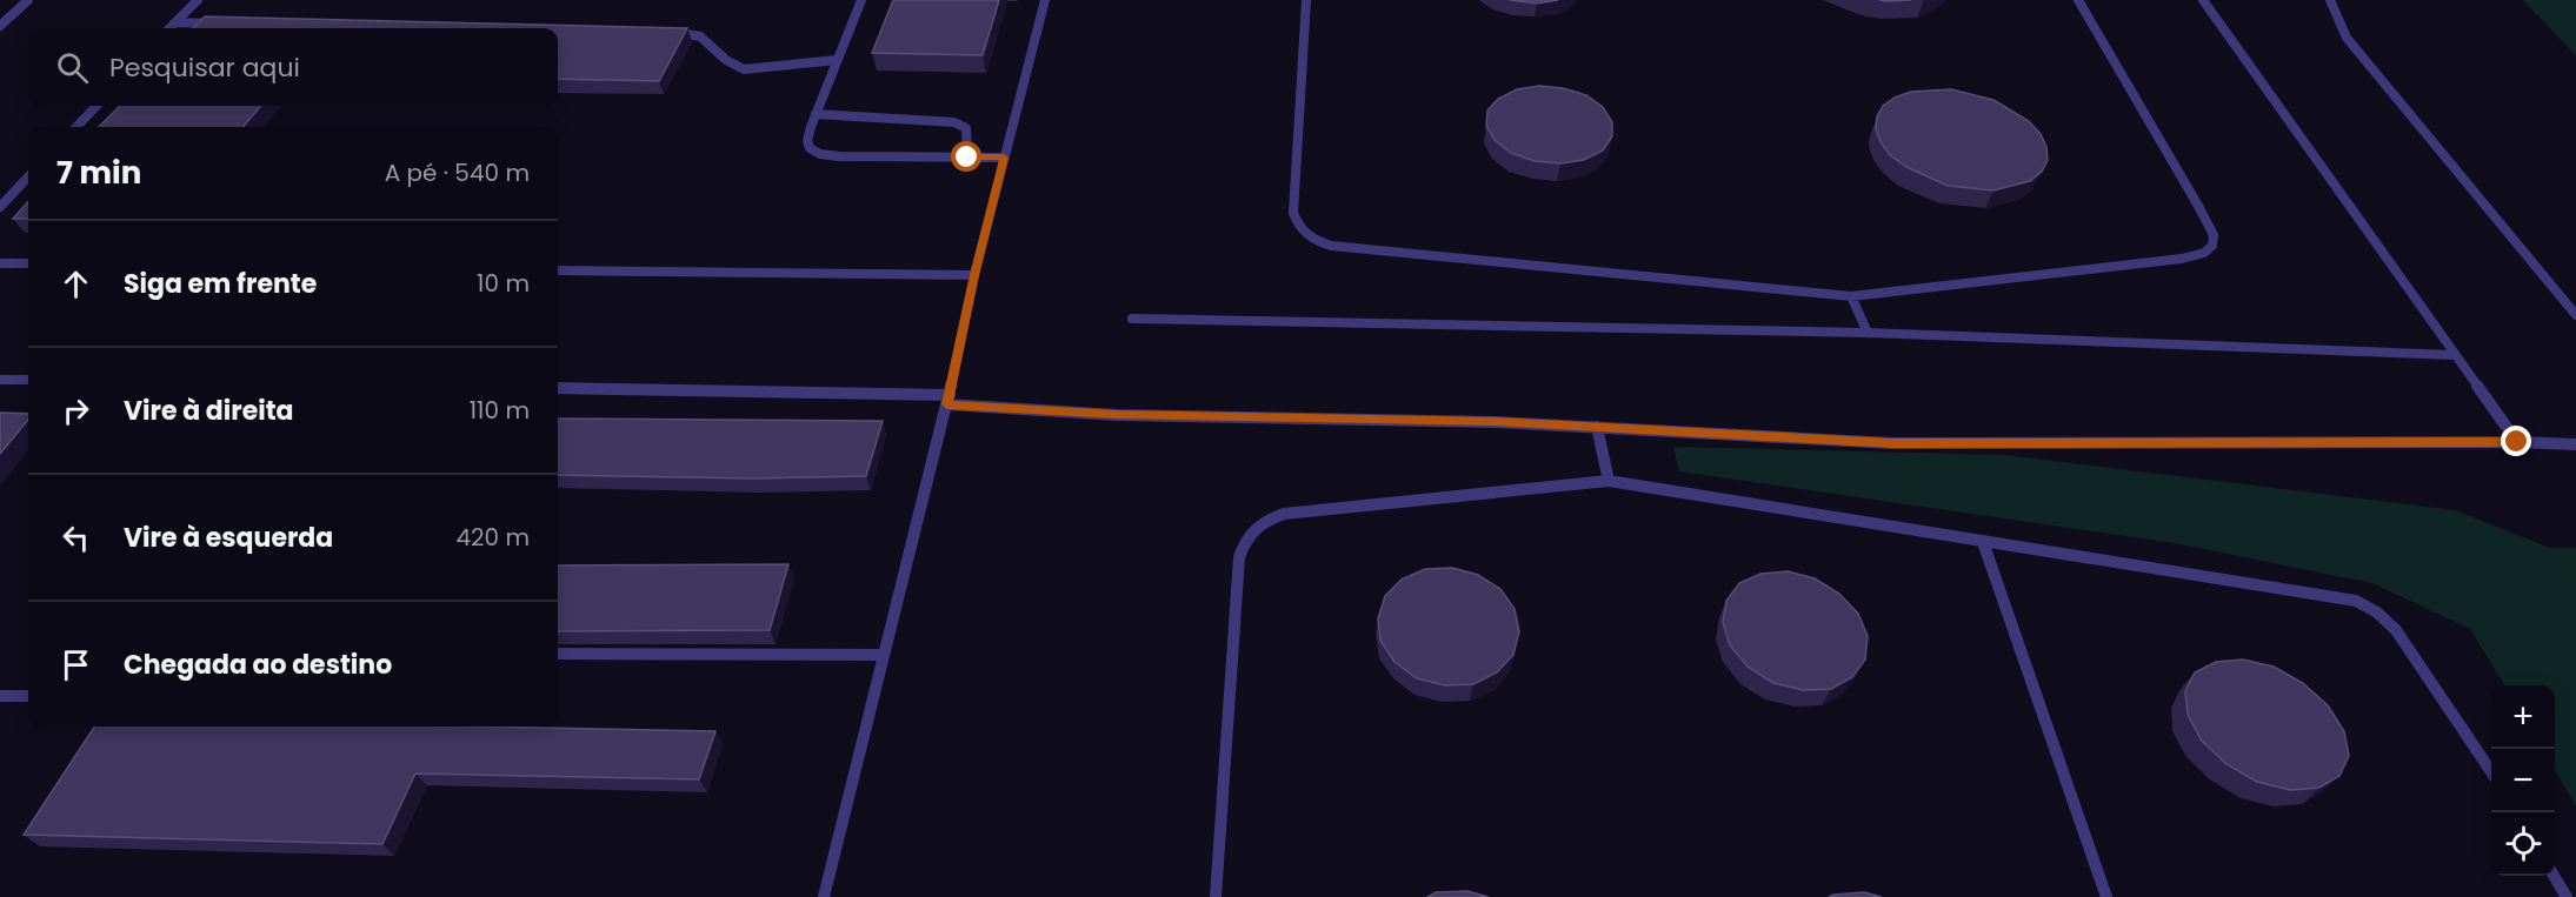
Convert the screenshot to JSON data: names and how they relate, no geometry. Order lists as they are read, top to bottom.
{
  "page": {
    "search": "Pesquisar aqui",
    "heading": ["7 min", "A pé · 540 m"],
    "list": [
      ["Siga em frente", "10 m"],
      ["Vire à direita", "110 m"],
      ["Vire à esquerda", "420 m"],
      "Chegada ao destino"
    ],
    "map_buttons": ["+", "−"]
  }
}
